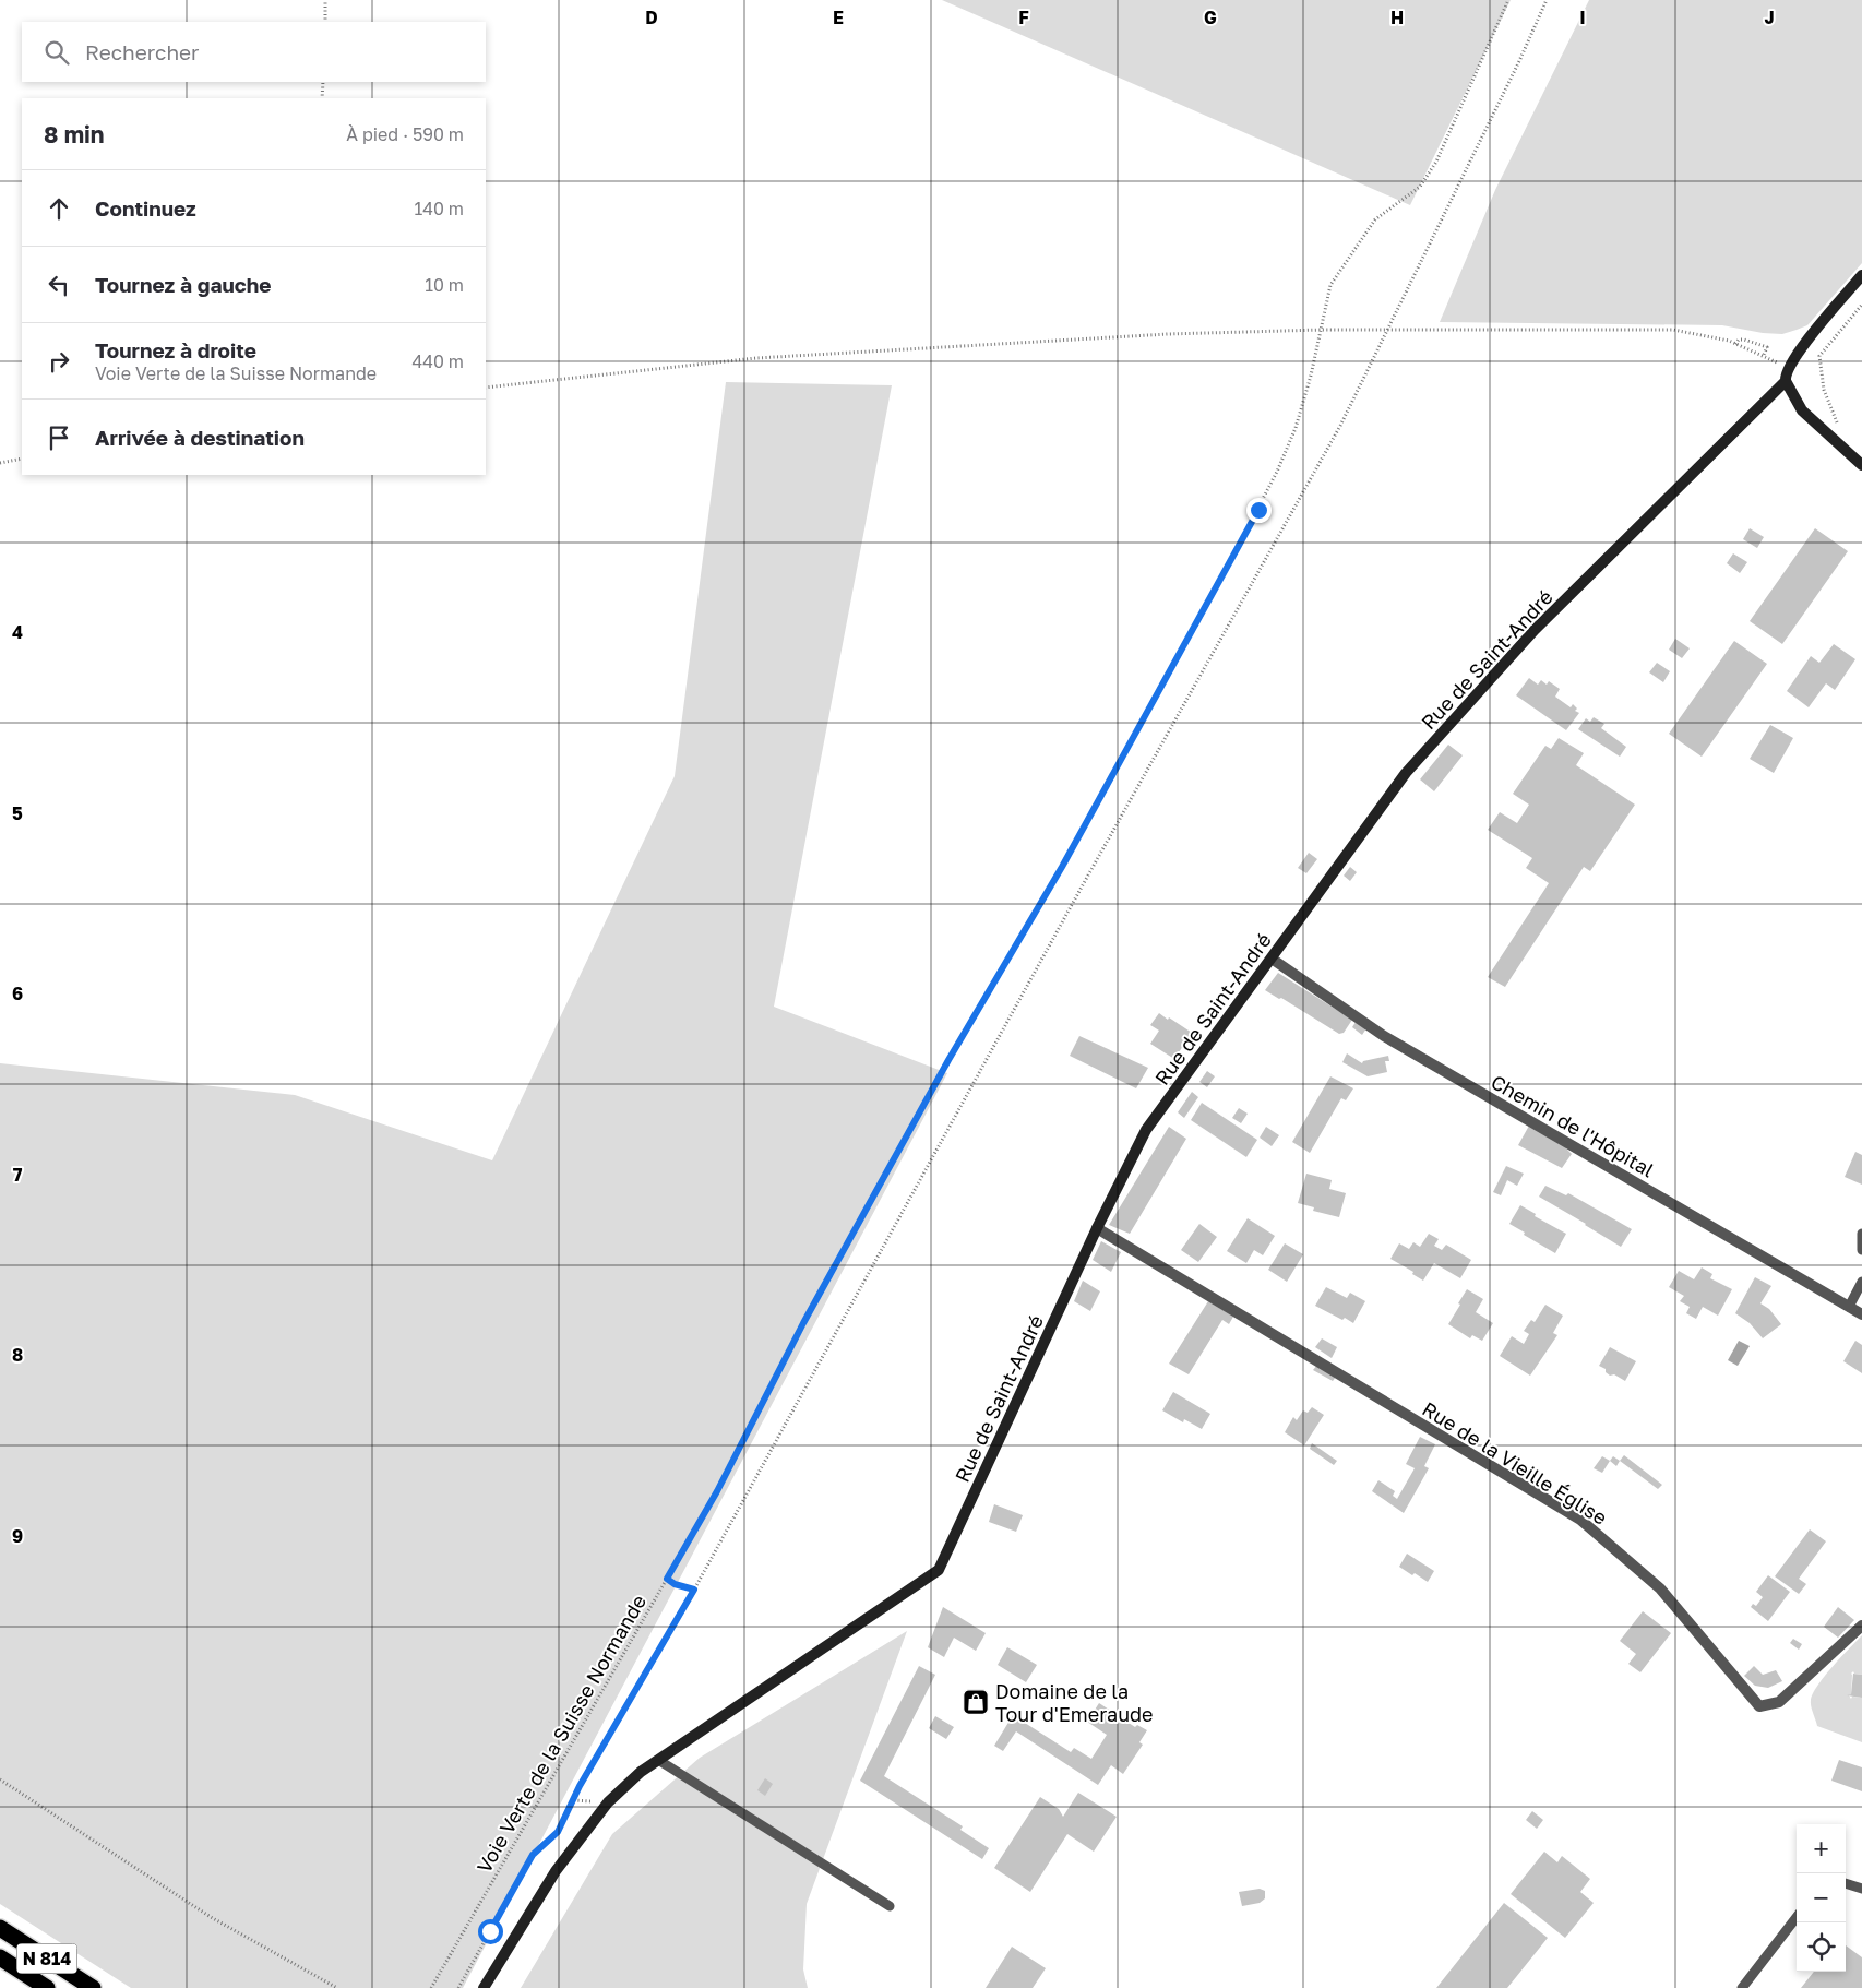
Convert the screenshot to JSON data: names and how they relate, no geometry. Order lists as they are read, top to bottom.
{
  "streets": {
    "highway": ["N 814"],
    "street": ["Rue de Saint-André", "Chemin de l'Hôpital", "Rue de la Vieille Église"],
    "path": ["Voie Verte de la Suisse Normande"]
  },
  "crossings": [
    ["Rue de Saint-André", "Chemin de l'Hôpital"],
    ["Rue de Saint-André", "Rue de la Vieille Église"]
  ],
  "places": {
    "shop": ["Domaine de la Tour d'Emeraude"]
  },
  "page": {
    "search": "Rechercher",
    "heading": ["8 min", "À pied · 590 m"],
    "list": [
      ["Continuez", "140 m"],
      ["Tournez à gauche", "10 m"],
      ["Tournez à droite", "Voie Verte de la Suisse Normande", "440 m"],
      "Arrivée à destination"
    ],
    "map_buttons": ["+", "−"]
  },
  "grid": {
    "columns": [
      "D",
      "E",
      "F",
      "G",
      "H",
      "I",
      "J"
    ],
    "rows": [
      "4",
      "5",
      "6",
      "7",
      "8",
      "9"
    ]
  }
}
